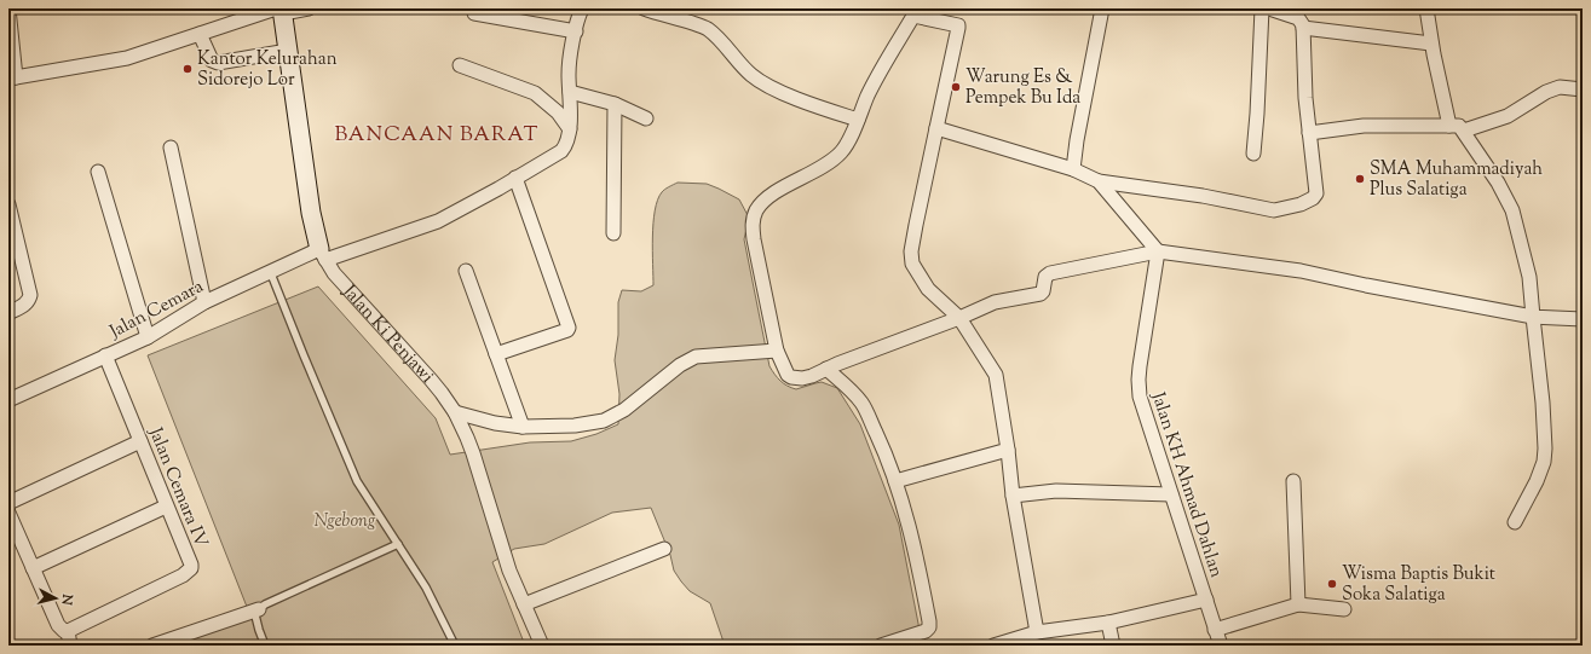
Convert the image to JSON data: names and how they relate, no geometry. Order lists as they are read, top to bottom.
{
  "streets": {
    "street": [
      "Jalan Cemara",
      "Jalan Ki Penjawi",
      "Jalan KH Ahmad Dahlan",
      "Jalan Cemara IV"
    ]
  },
  "crossings": [
    ["Jalan Cemara", "Jalan Ki Penjawi"],
    ["Jalan Cemara", "Jalan Cemara IV"]
  ],
  "districts": ["BANCAAN BARAT"],
  "parks": ["Ngebong"],
  "places": [
    "Kantor Kelurahan Sidorejo Lor",
    "Warung Es & Pempek Bu Ida",
    "SMA Muhammadiyah Plus Salatiga",
    "Wisma Baptis Bukit Soka Salatiga"
  ],
  "north": "right"
}
